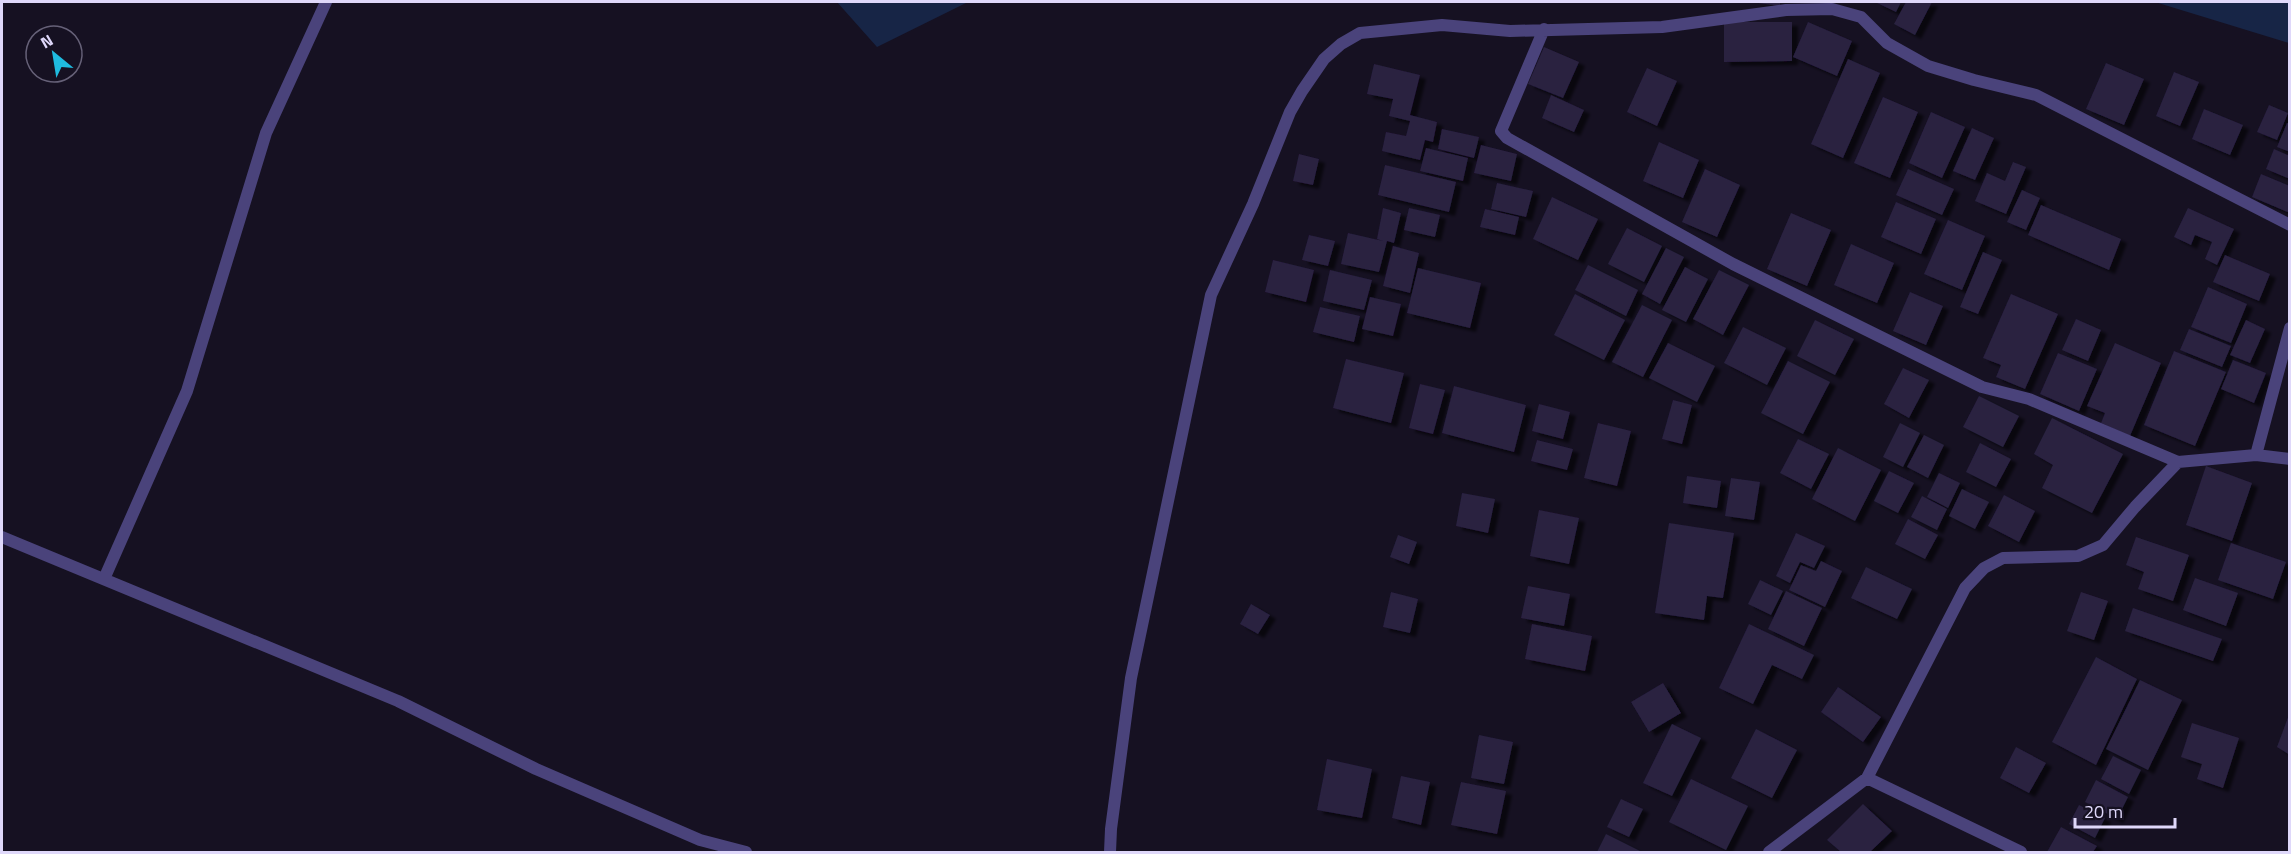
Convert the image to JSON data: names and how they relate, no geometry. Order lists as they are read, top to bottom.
{
  "scale_bar": "20 m",
  "north": "top left"
}
